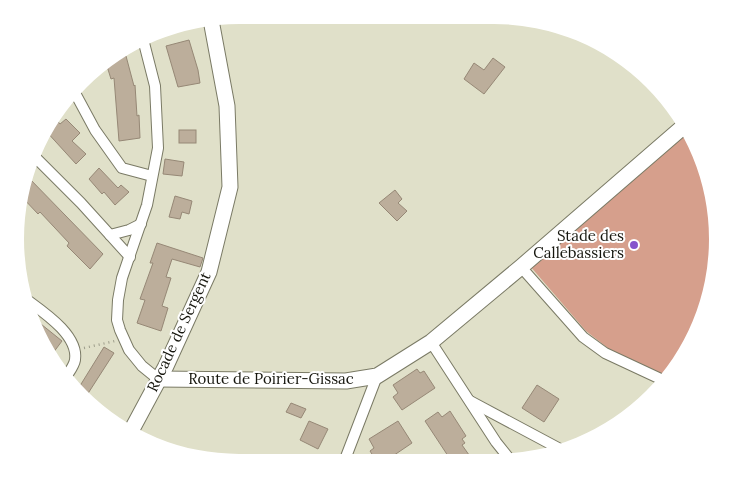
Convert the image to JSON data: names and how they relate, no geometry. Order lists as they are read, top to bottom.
{
  "streets": {
    "main road": ["Rocade de Sergent", "Route de Poirier-Gissac"]
  },
  "crossings": [
    ["Rocade de Sergent", "Route de Poirier-Gissac"]
  ],
  "places": ["Stade des Callebassiers"]
}
